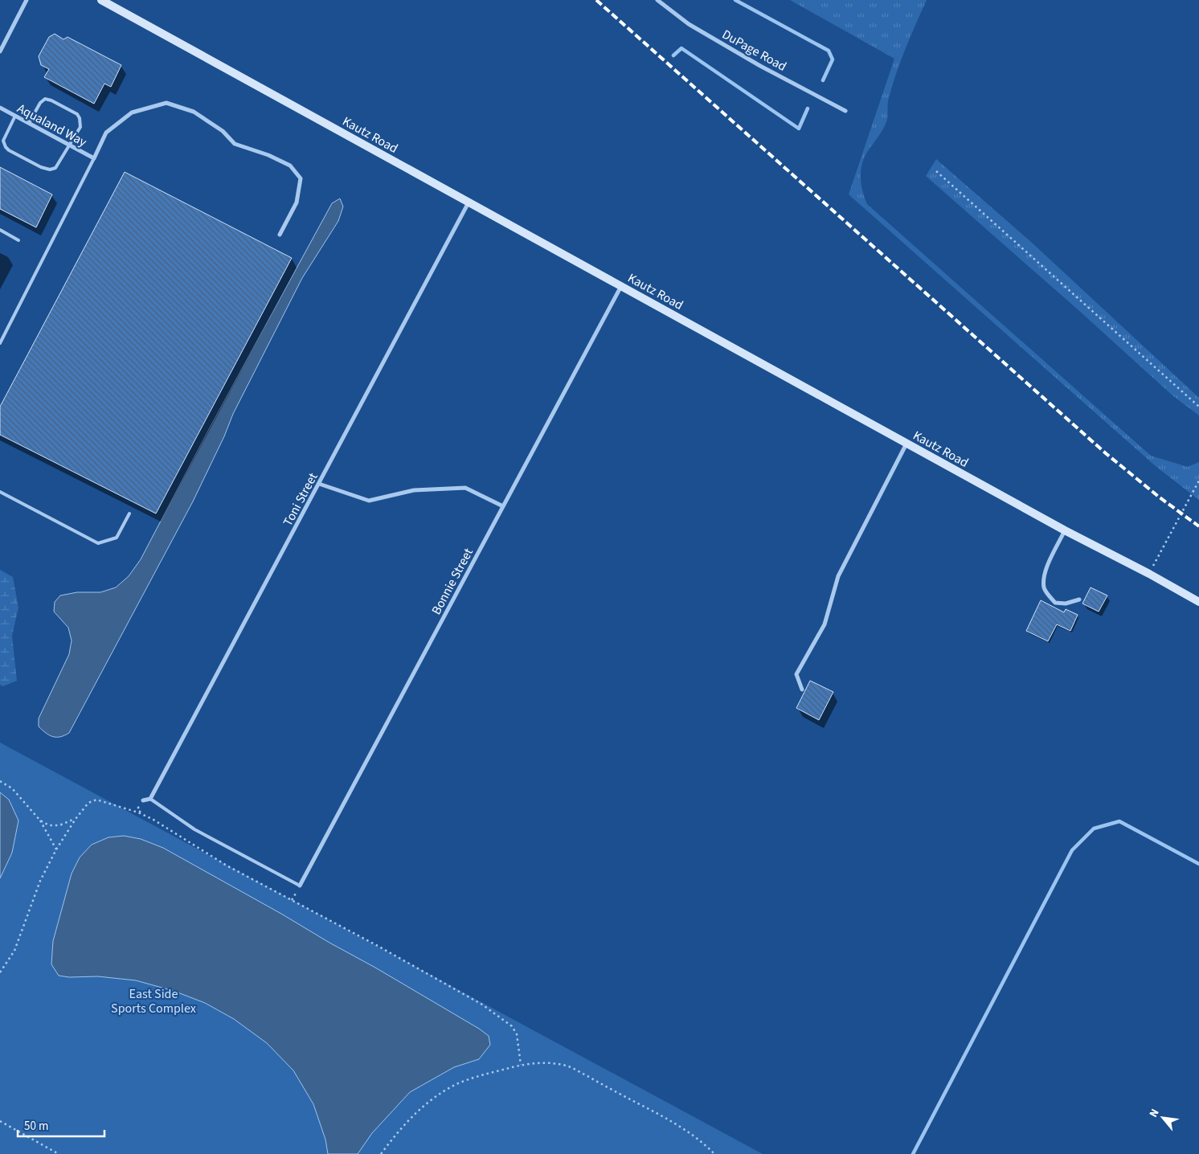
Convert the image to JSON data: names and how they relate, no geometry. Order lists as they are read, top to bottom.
{
  "streets": {
    "street": [
      "DuPage Road",
      "Aqualand Way",
      "Kautz Road",
      "Toni Street",
      "Bonnie Street"
    ]
  },
  "crossings": [
    ["Kautz Road", "Toni Street"],
    ["Kautz Road", "Bonnie Street"]
  ],
  "parks": ["East Side Sports Complex"],
  "scale_bar": "50 m",
  "north": "top left"
}
